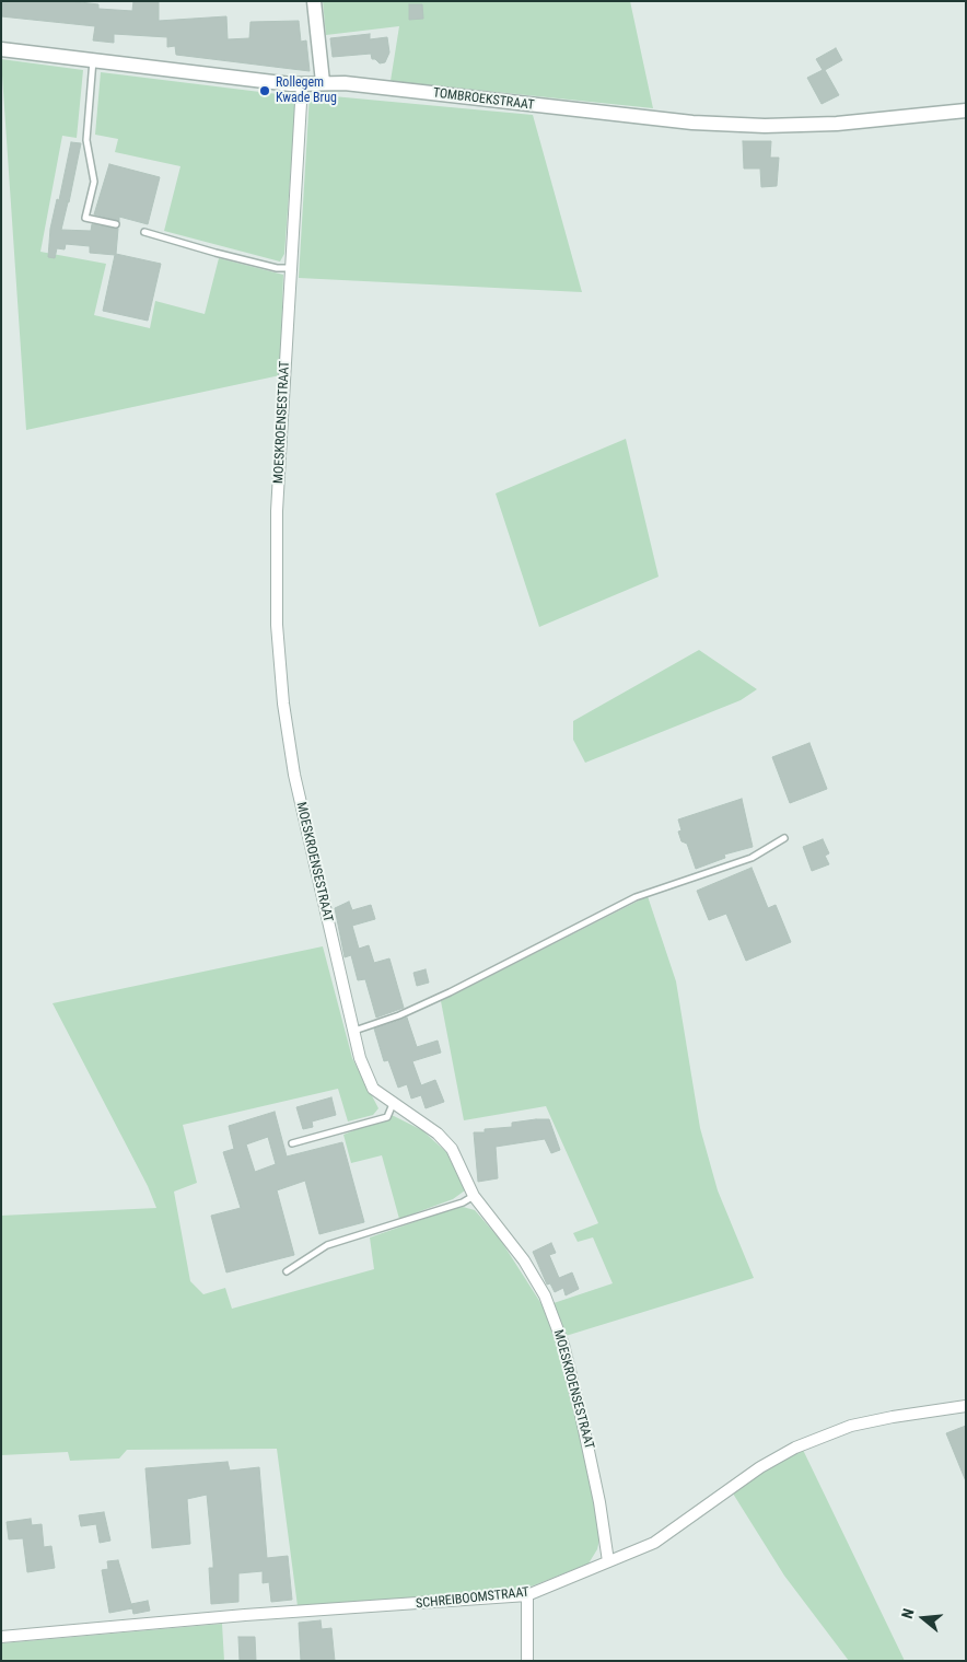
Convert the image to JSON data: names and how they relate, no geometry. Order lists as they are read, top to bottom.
{
  "streets": {
    "street": ["TOMBROEKSTRAAT", "MOESKROENSESTRAAT", "SCHREIBOOMSTRAAT"]
  },
  "crossings": [
    ["TOMBROEKSTRAAT", "MOESKROENSESTRAAT"],
    ["MOESKROENSESTRAAT", "SCHREIBOOMSTRAAT"]
  ],
  "places": ["Rollegem Kwade Brug"],
  "north": "left"
}
